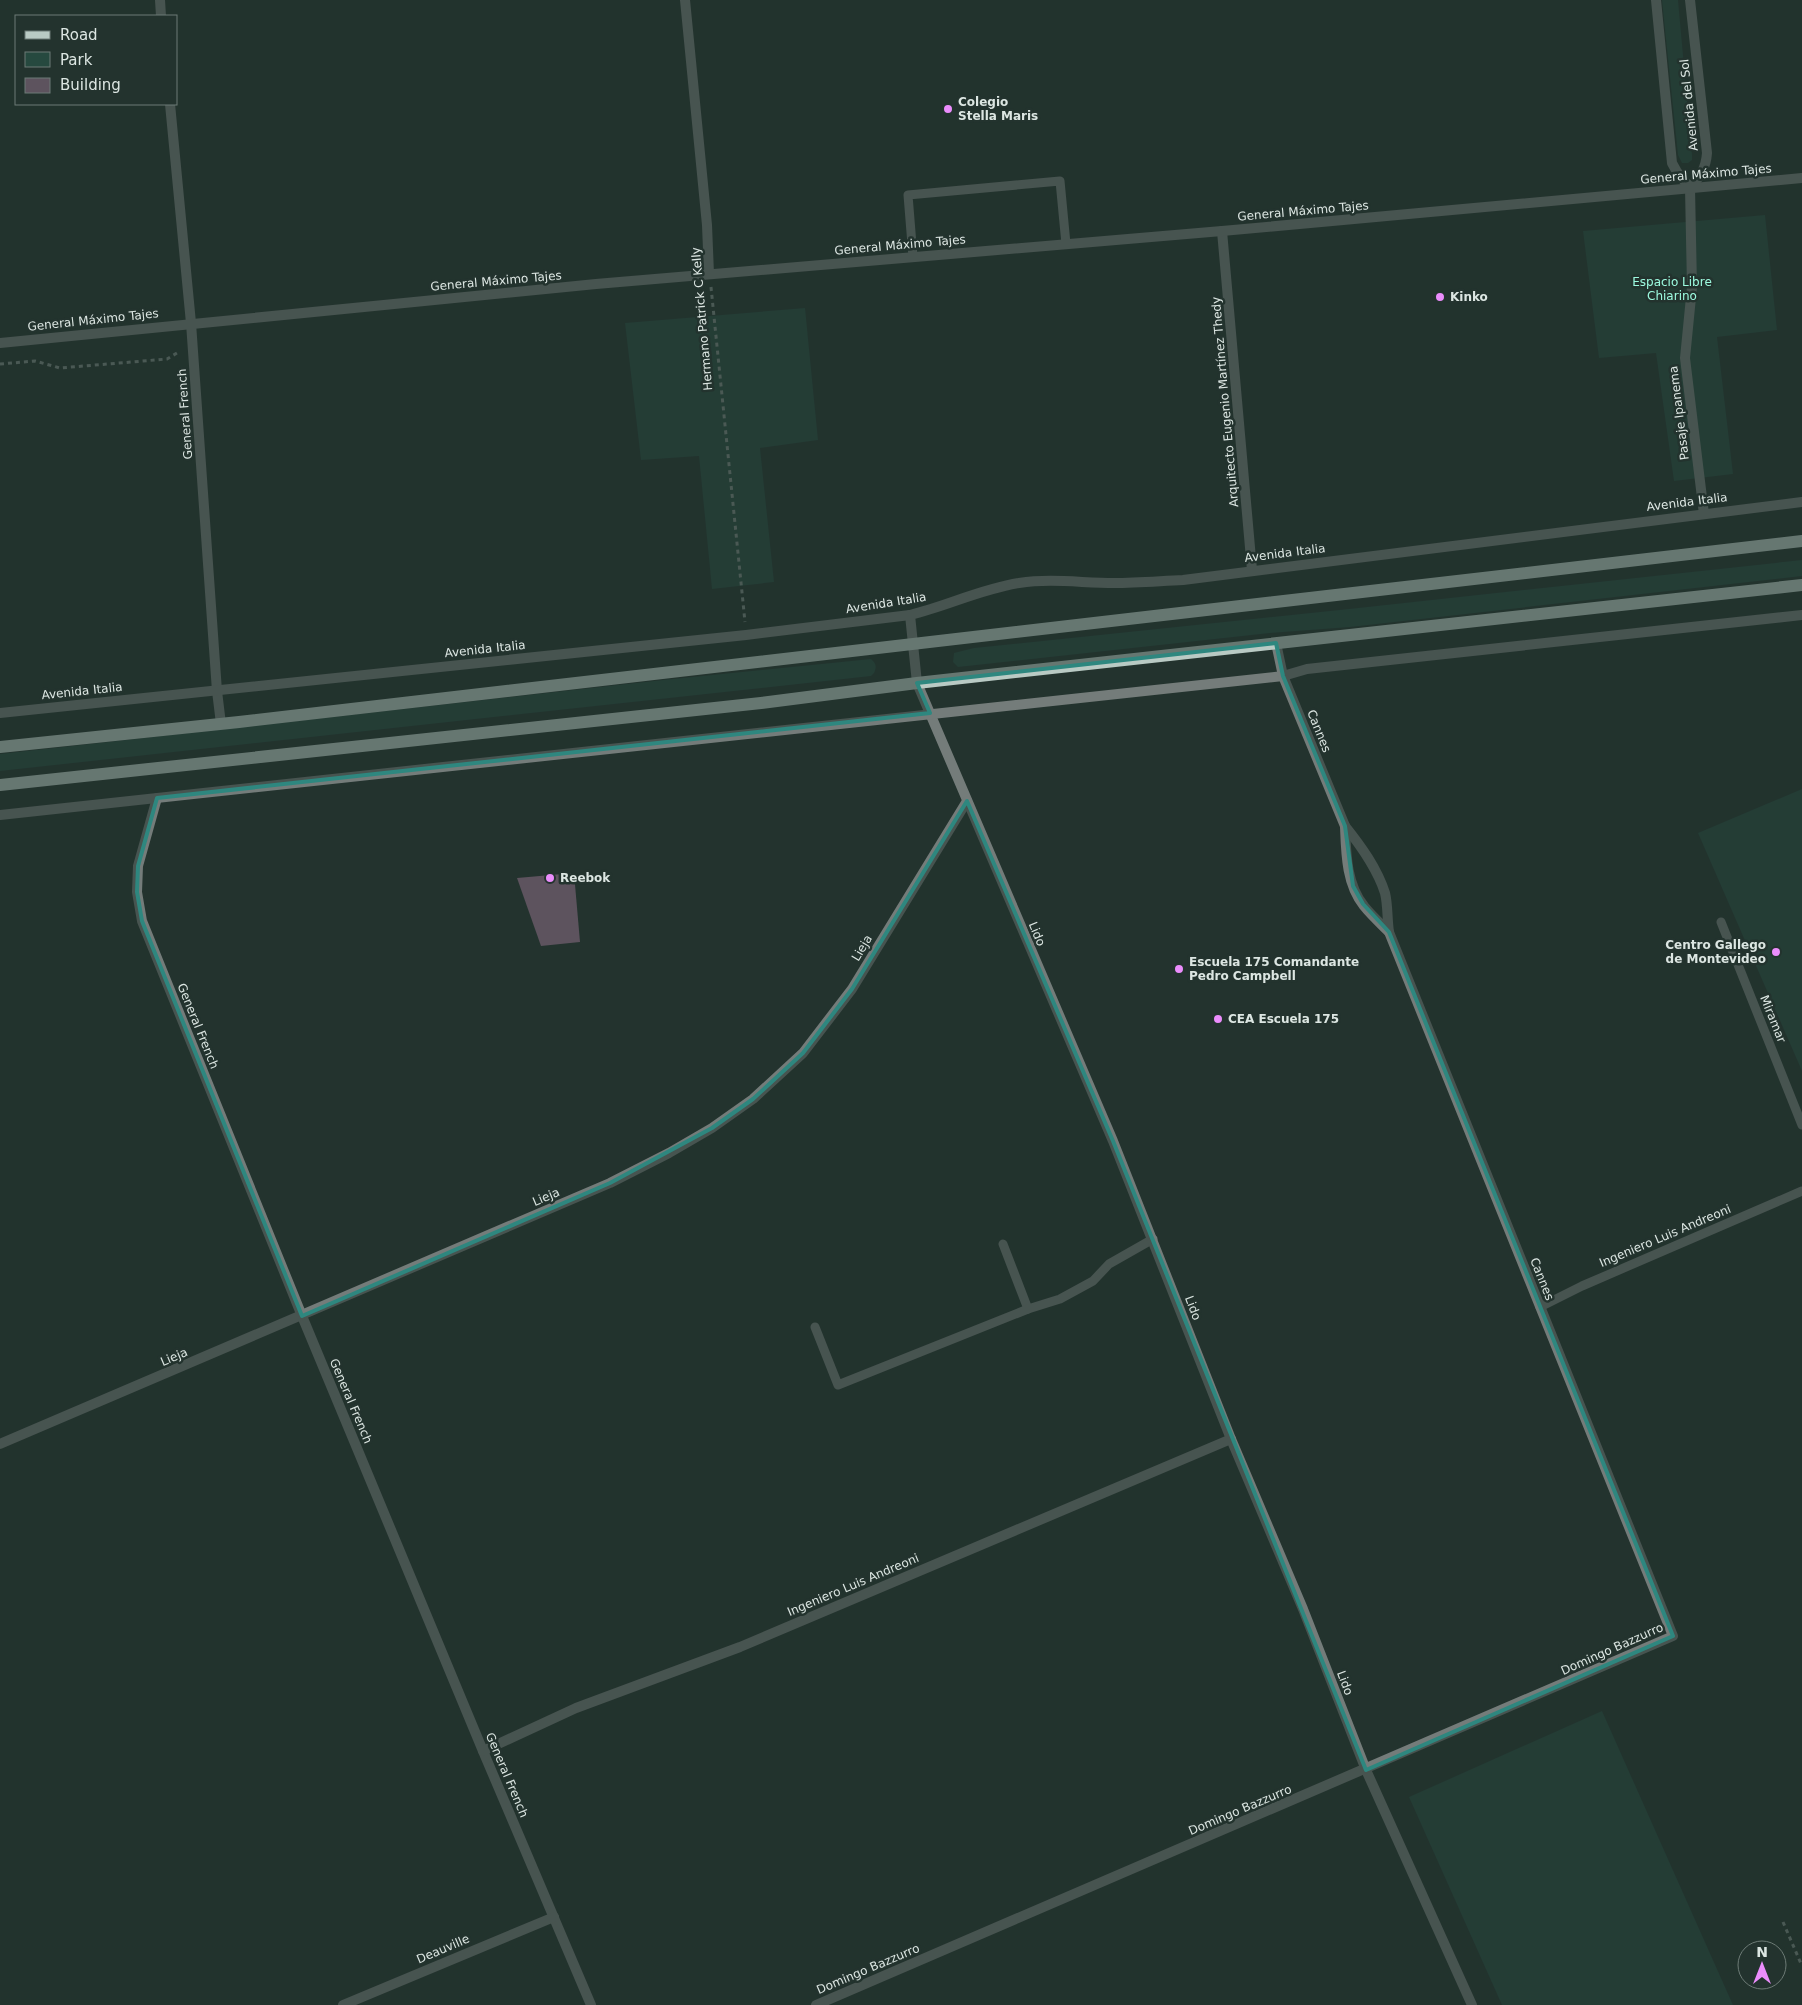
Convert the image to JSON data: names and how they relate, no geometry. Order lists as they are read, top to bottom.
{
  "streets": {
    "street": [
      "Avenida del Sol",
      "General Máximo Tajes",
      "Hermano Patrick C Kelly",
      "Arquitecto Eugenio Martínez Thedy",
      "Pasaje Ipanema",
      "General French",
      "Avenida Italia",
      "Cannes",
      "Lido",
      "Lieja",
      "Ingeniero Luis Andreoni",
      "Domingo Bazzurro",
      "Deauville"
    ],
    "lane": ["Miramar"]
  },
  "crossings": [
    ["Avenida del Sol", "General Máximo Tajes"],
    ["Avenida del Sol", "Pasaje Ipanema"],
    ["General Máximo Tajes", "Hermano Patrick C Kelly"],
    ["General Máximo Tajes", "Arquitecto Eugenio Martínez Thedy"],
    ["General Máximo Tajes", "Pasaje Ipanema"],
    ["General Máximo Tajes", "General French"],
    ["Hermano Patrick C Kelly", "Avenida Italia"],
    ["Arquitecto Eugenio Martínez Thedy", "Avenida Italia"],
    ["Pasaje Ipanema", "Avenida Italia"],
    ["General French", "Avenida Italia"],
    ["General French", "Lieja"],
    ["General French", "Ingeniero Luis Andreoni"],
    ["General French", "Deauville"],
    ["Avenida Italia", "Lido"],
    ["Cannes", "Ingeniero Luis Andreoni"],
    ["Cannes", "Domingo Bazzurro"],
    ["Lido", "Lieja"],
    ["Lido", "Ingeniero Luis Andreoni"],
    ["Lido", "Domingo Bazzurro"]
  ],
  "parks": ["Espacio Libre Chiarino"],
  "places": [
    "Colegio Stella Maris",
    "Kinko",
    "Reebok",
    "Centro Gallego de Montevideo",
    "Escuela 175 Comandante Pedro Campbell",
    "CEA Escuela 175"
  ],
  "legend": ["Road", "Park", "Building"],
  "north": "top"
}
